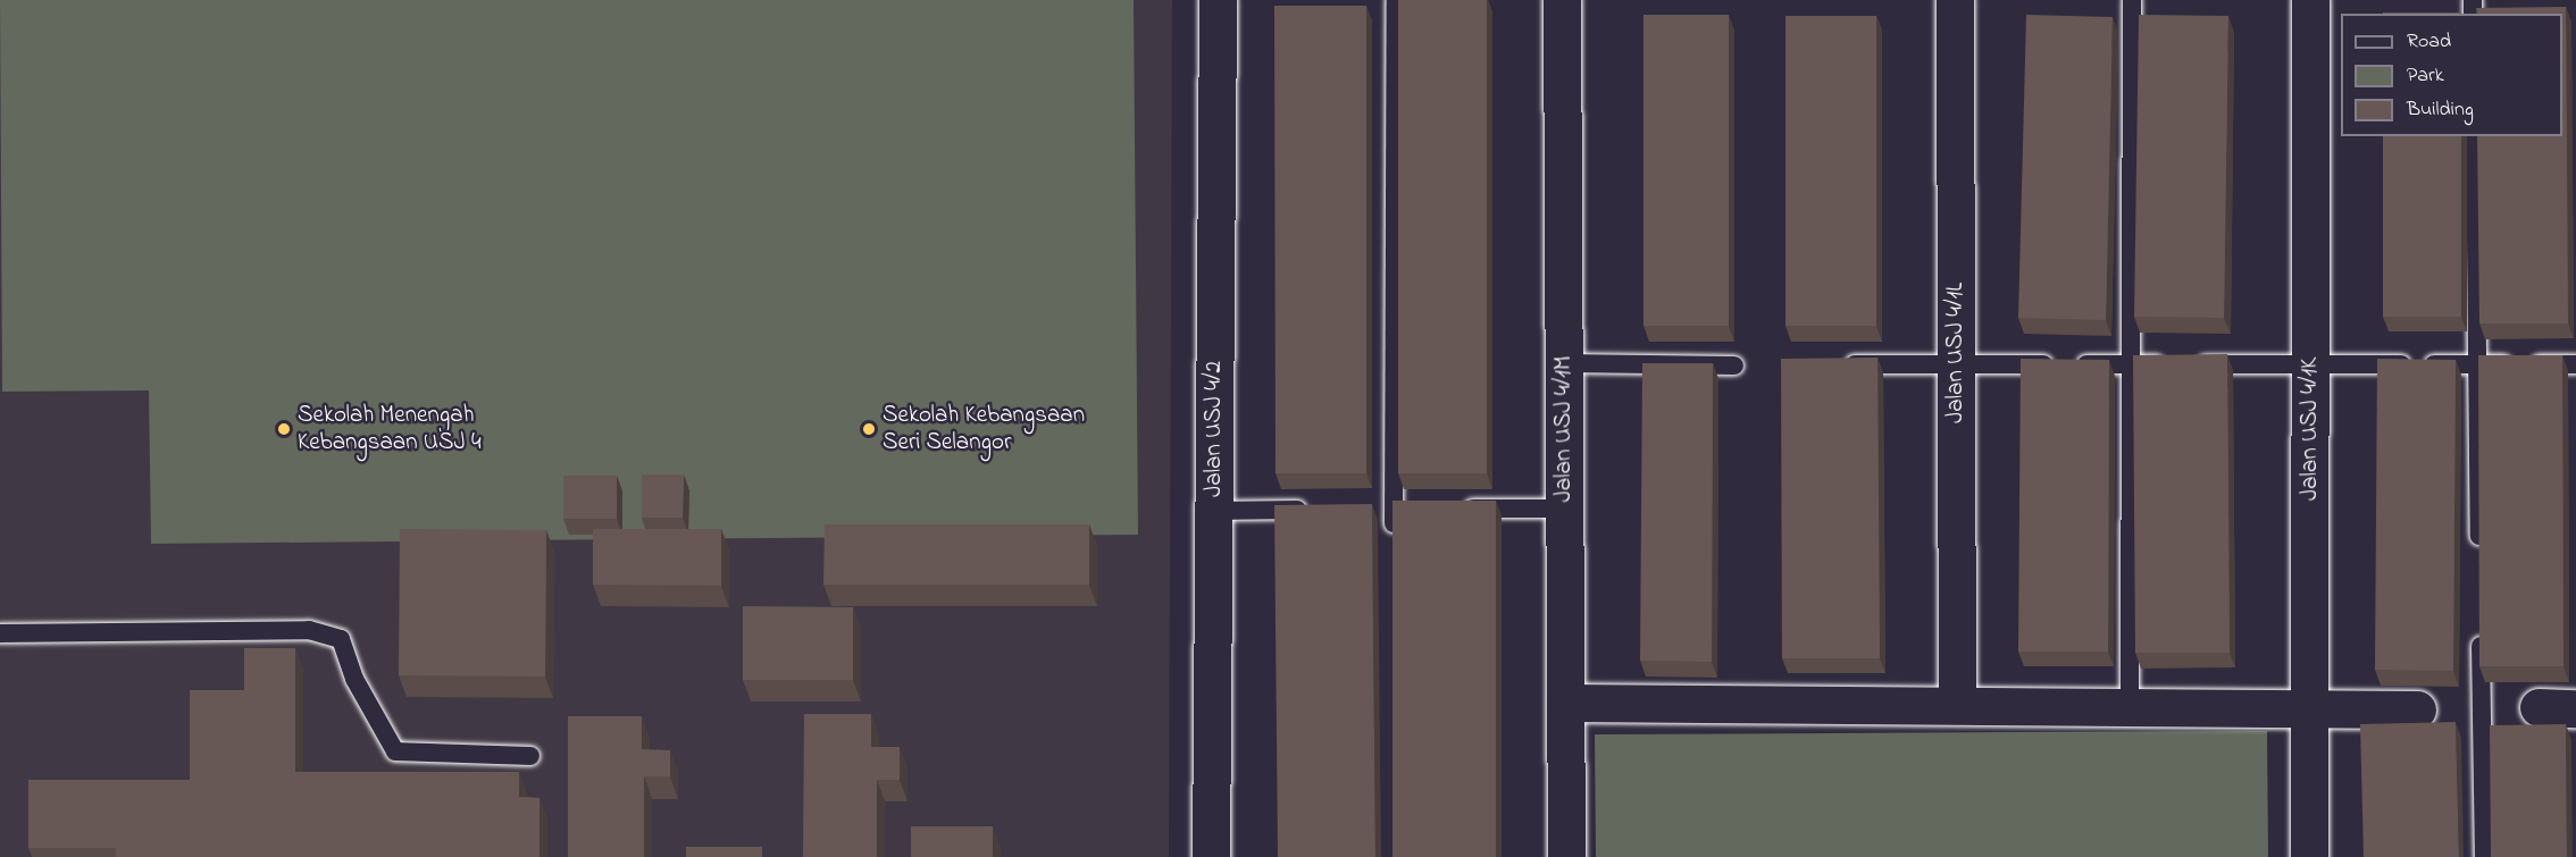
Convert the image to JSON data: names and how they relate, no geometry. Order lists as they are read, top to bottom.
{
  "streets": {
    "street": [
      "Jalan USJ 4/1L",
      "Jalan USJ 4/2",
      "Jalan USJ 4/1M",
      "Jalan USJ 4/1K"
    ]
  },
  "places": ["Sekolah Menengah Kebangsaan USJ 4", "Sekolah Kebangsaan Seri Selangor"],
  "legend": ["Road", "Park", "Building"]
}
